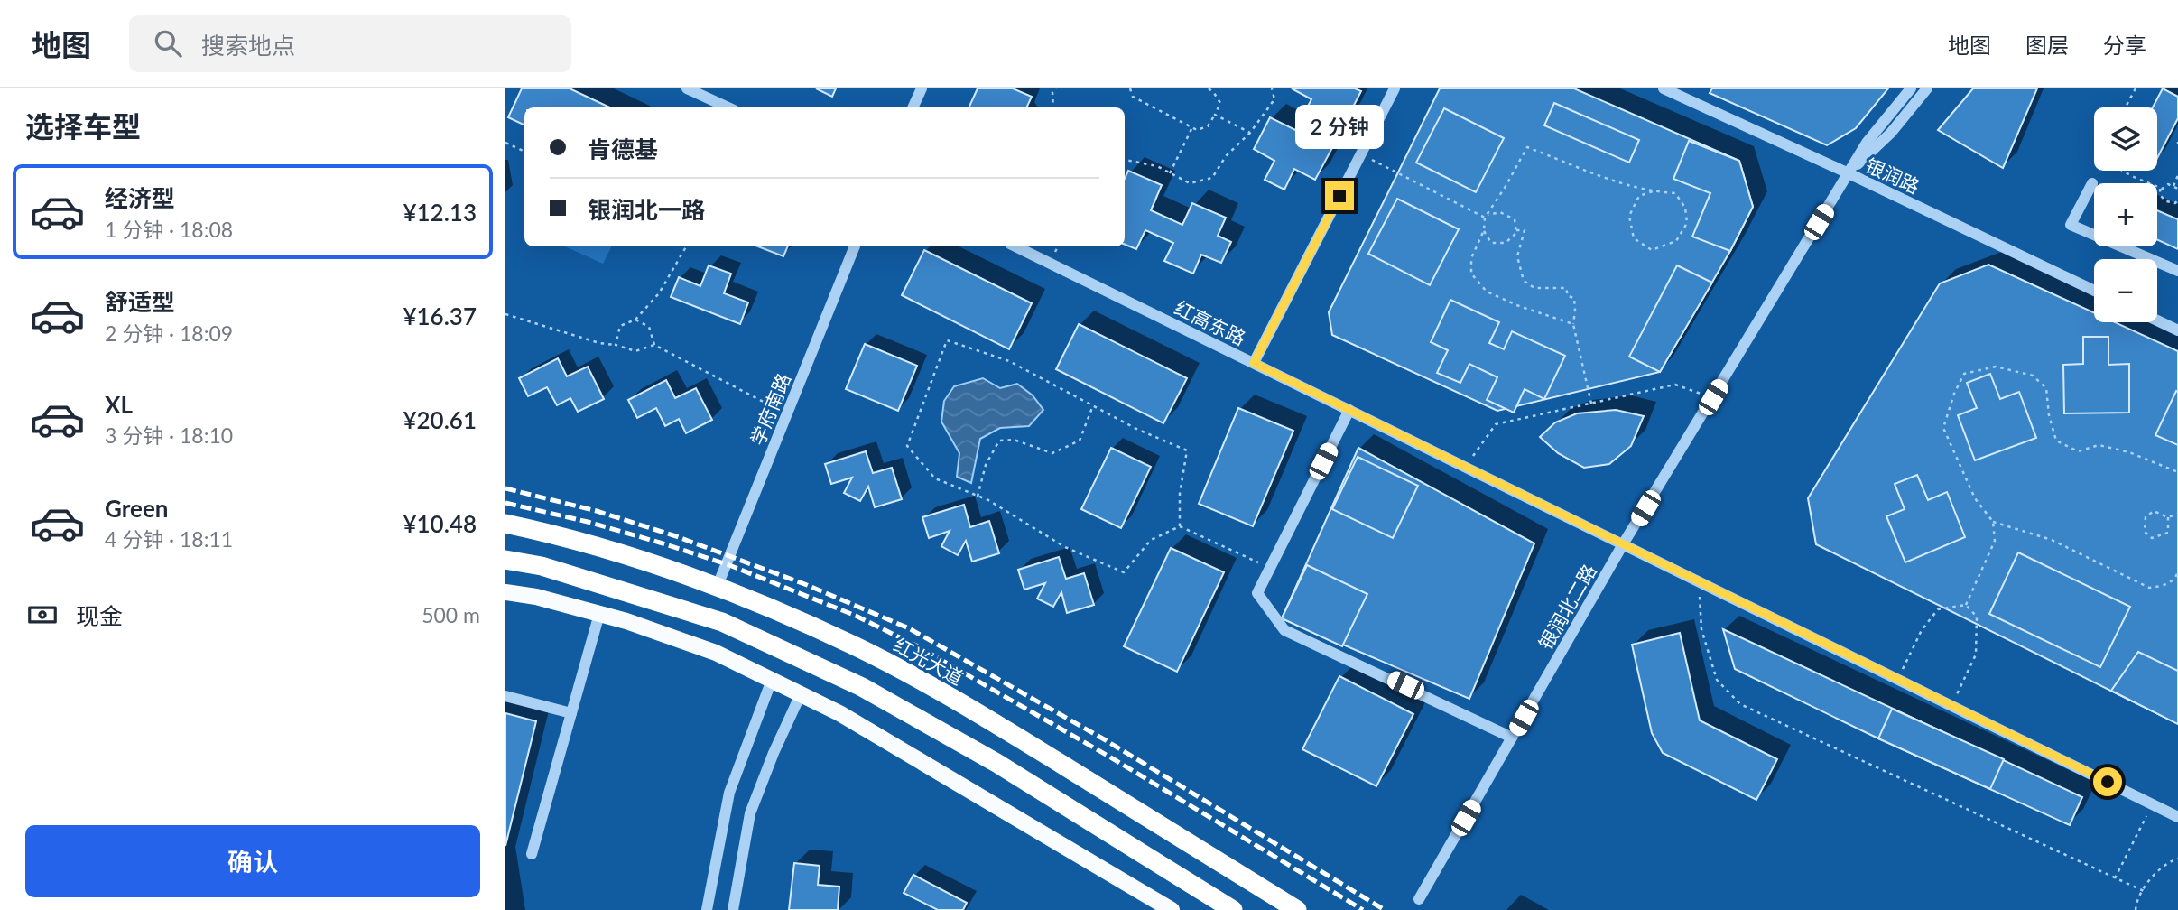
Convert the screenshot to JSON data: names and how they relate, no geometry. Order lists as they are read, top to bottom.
{
  "streets": {
    "highway": ["红光大道"],
    "street": [
      "银润路",
      "红高东路",
      "学府南路",
      "银润北二路"
    ]
  },
  "crossings": [
    ["银润路", "银润北二路"],
    ["红高东路", "银润北二路"],
    ["学府南路", "红光大道"]
  ],
  "page": {
    "header": "地图",
    "search": "搜索地点",
    "nav": ["地图", "图层", "分享"],
    "heading": "选择车型",
    "bubble": "2 分钟",
    "map_buttons": ["+", "−"],
    "banner": ["肯德基", "银润北一路"],
    "list": [
      {
        "name": "经济型",
        "note": "1 分钟 · 18:08",
        "value": "¥12.13"
      },
      {
        "name": "舒适型",
        "note": "2 分钟 · 18:09",
        "value": "¥16.37"
      },
      {
        "name": "XL",
        "note": "3 分钟 · 18:10",
        "value": "¥20.61"
      },
      {
        "name": "Green",
        "note": "4 分钟 · 18:11",
        "value": "¥10.48"
      }
    ],
    "pay": ["现金", "500 m"],
    "buttons": "确认"
  }
}
